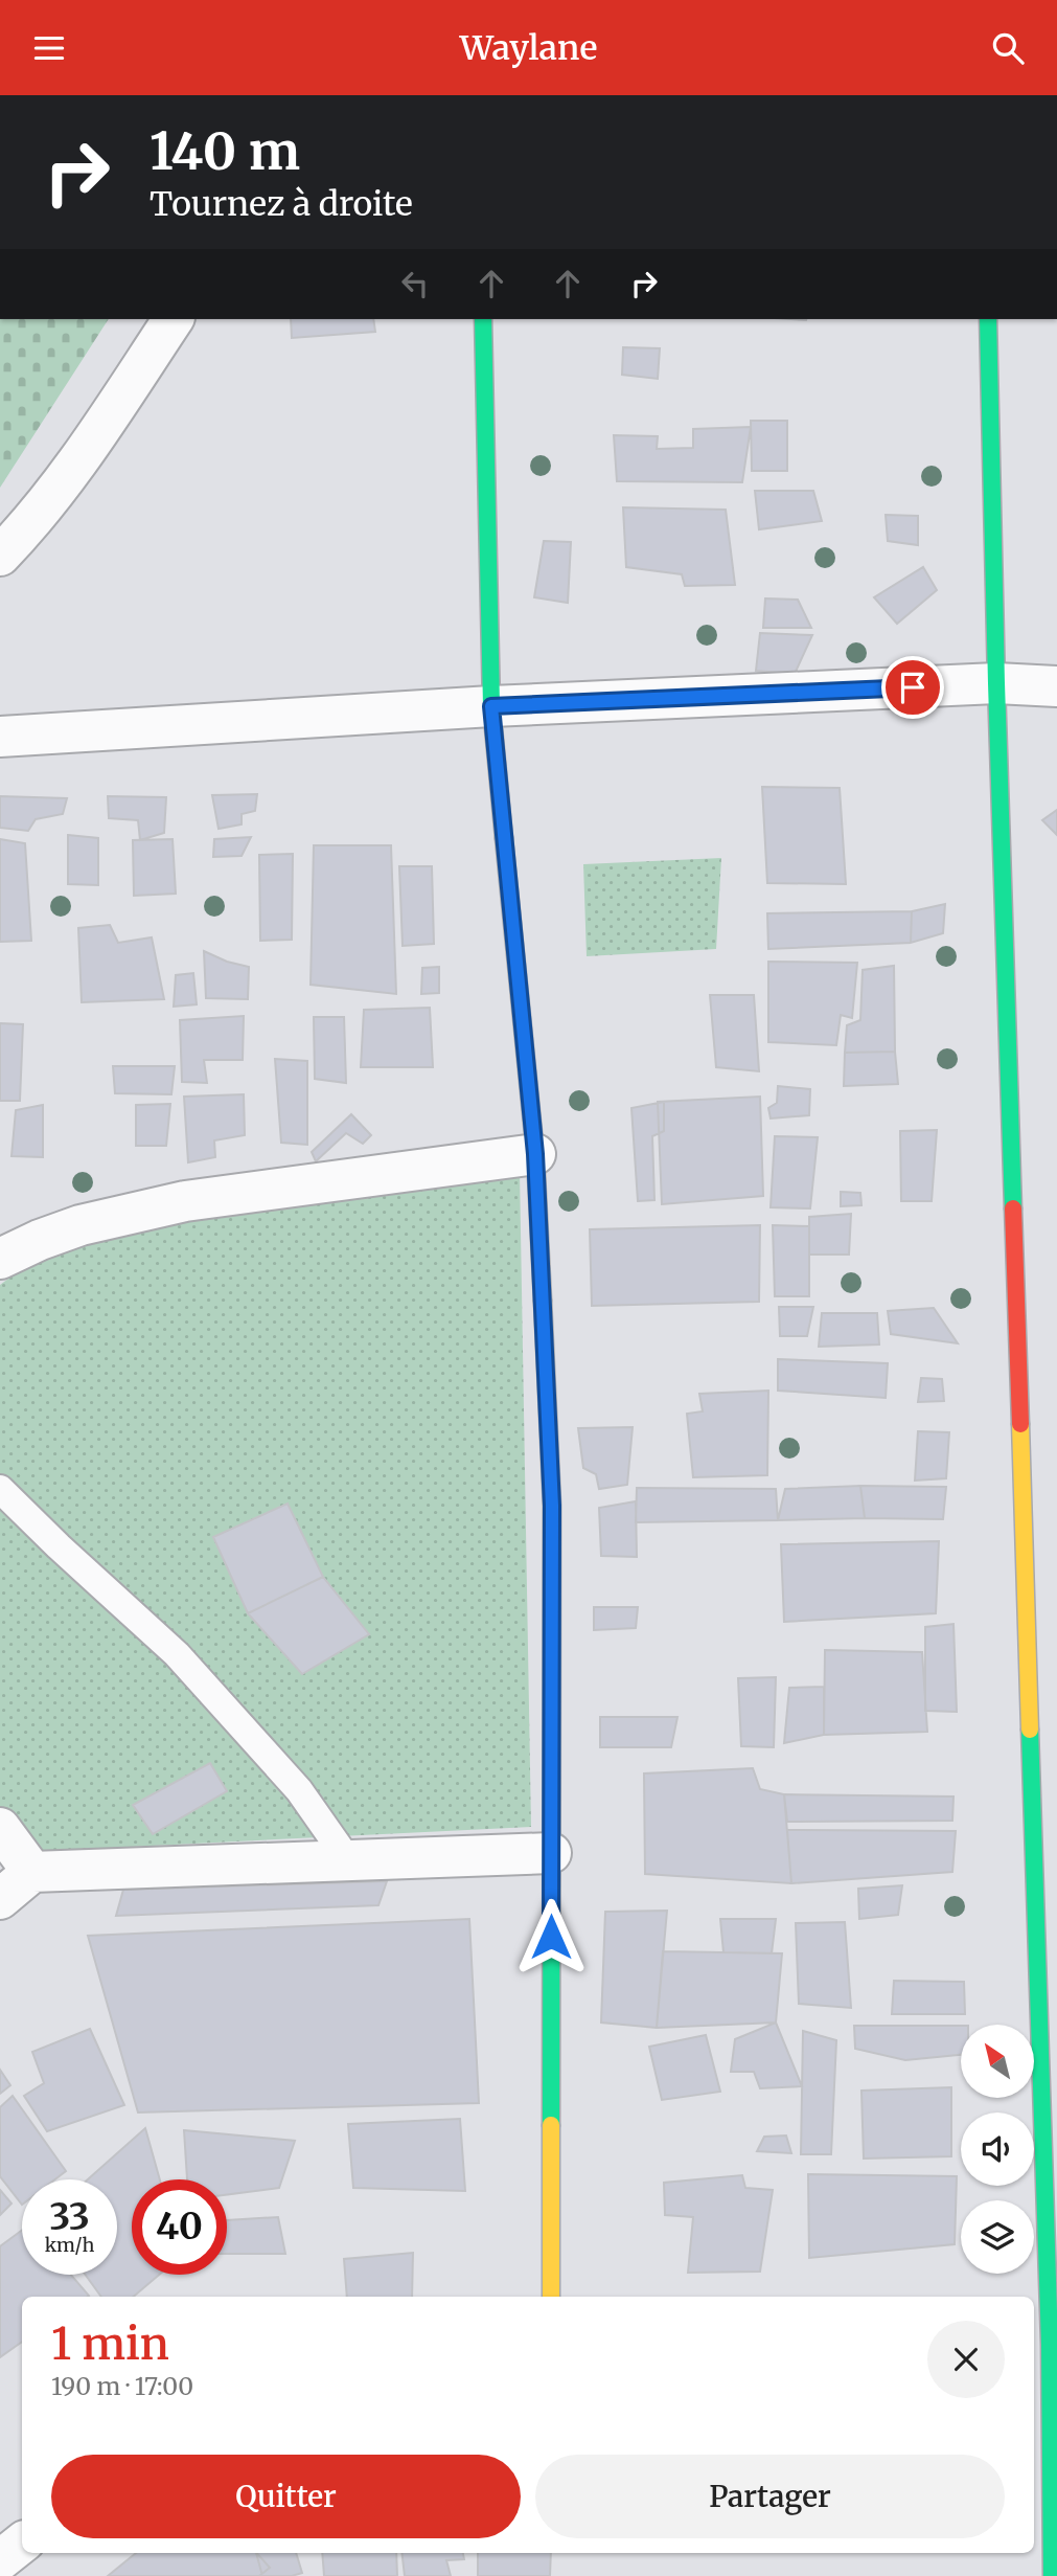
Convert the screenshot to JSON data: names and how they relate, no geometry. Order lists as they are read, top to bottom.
{
  "north": "top left",
  "page": {
    "header": "Waylane",
    "turn": ["140 m", "Tournez à droite"],
    "speed": "33 km/h",
    "limit": "40",
    "heading": ["1 min", "190 m · 17:00"],
    "buttons": ["Quitter", "Partager"]
  }
}
